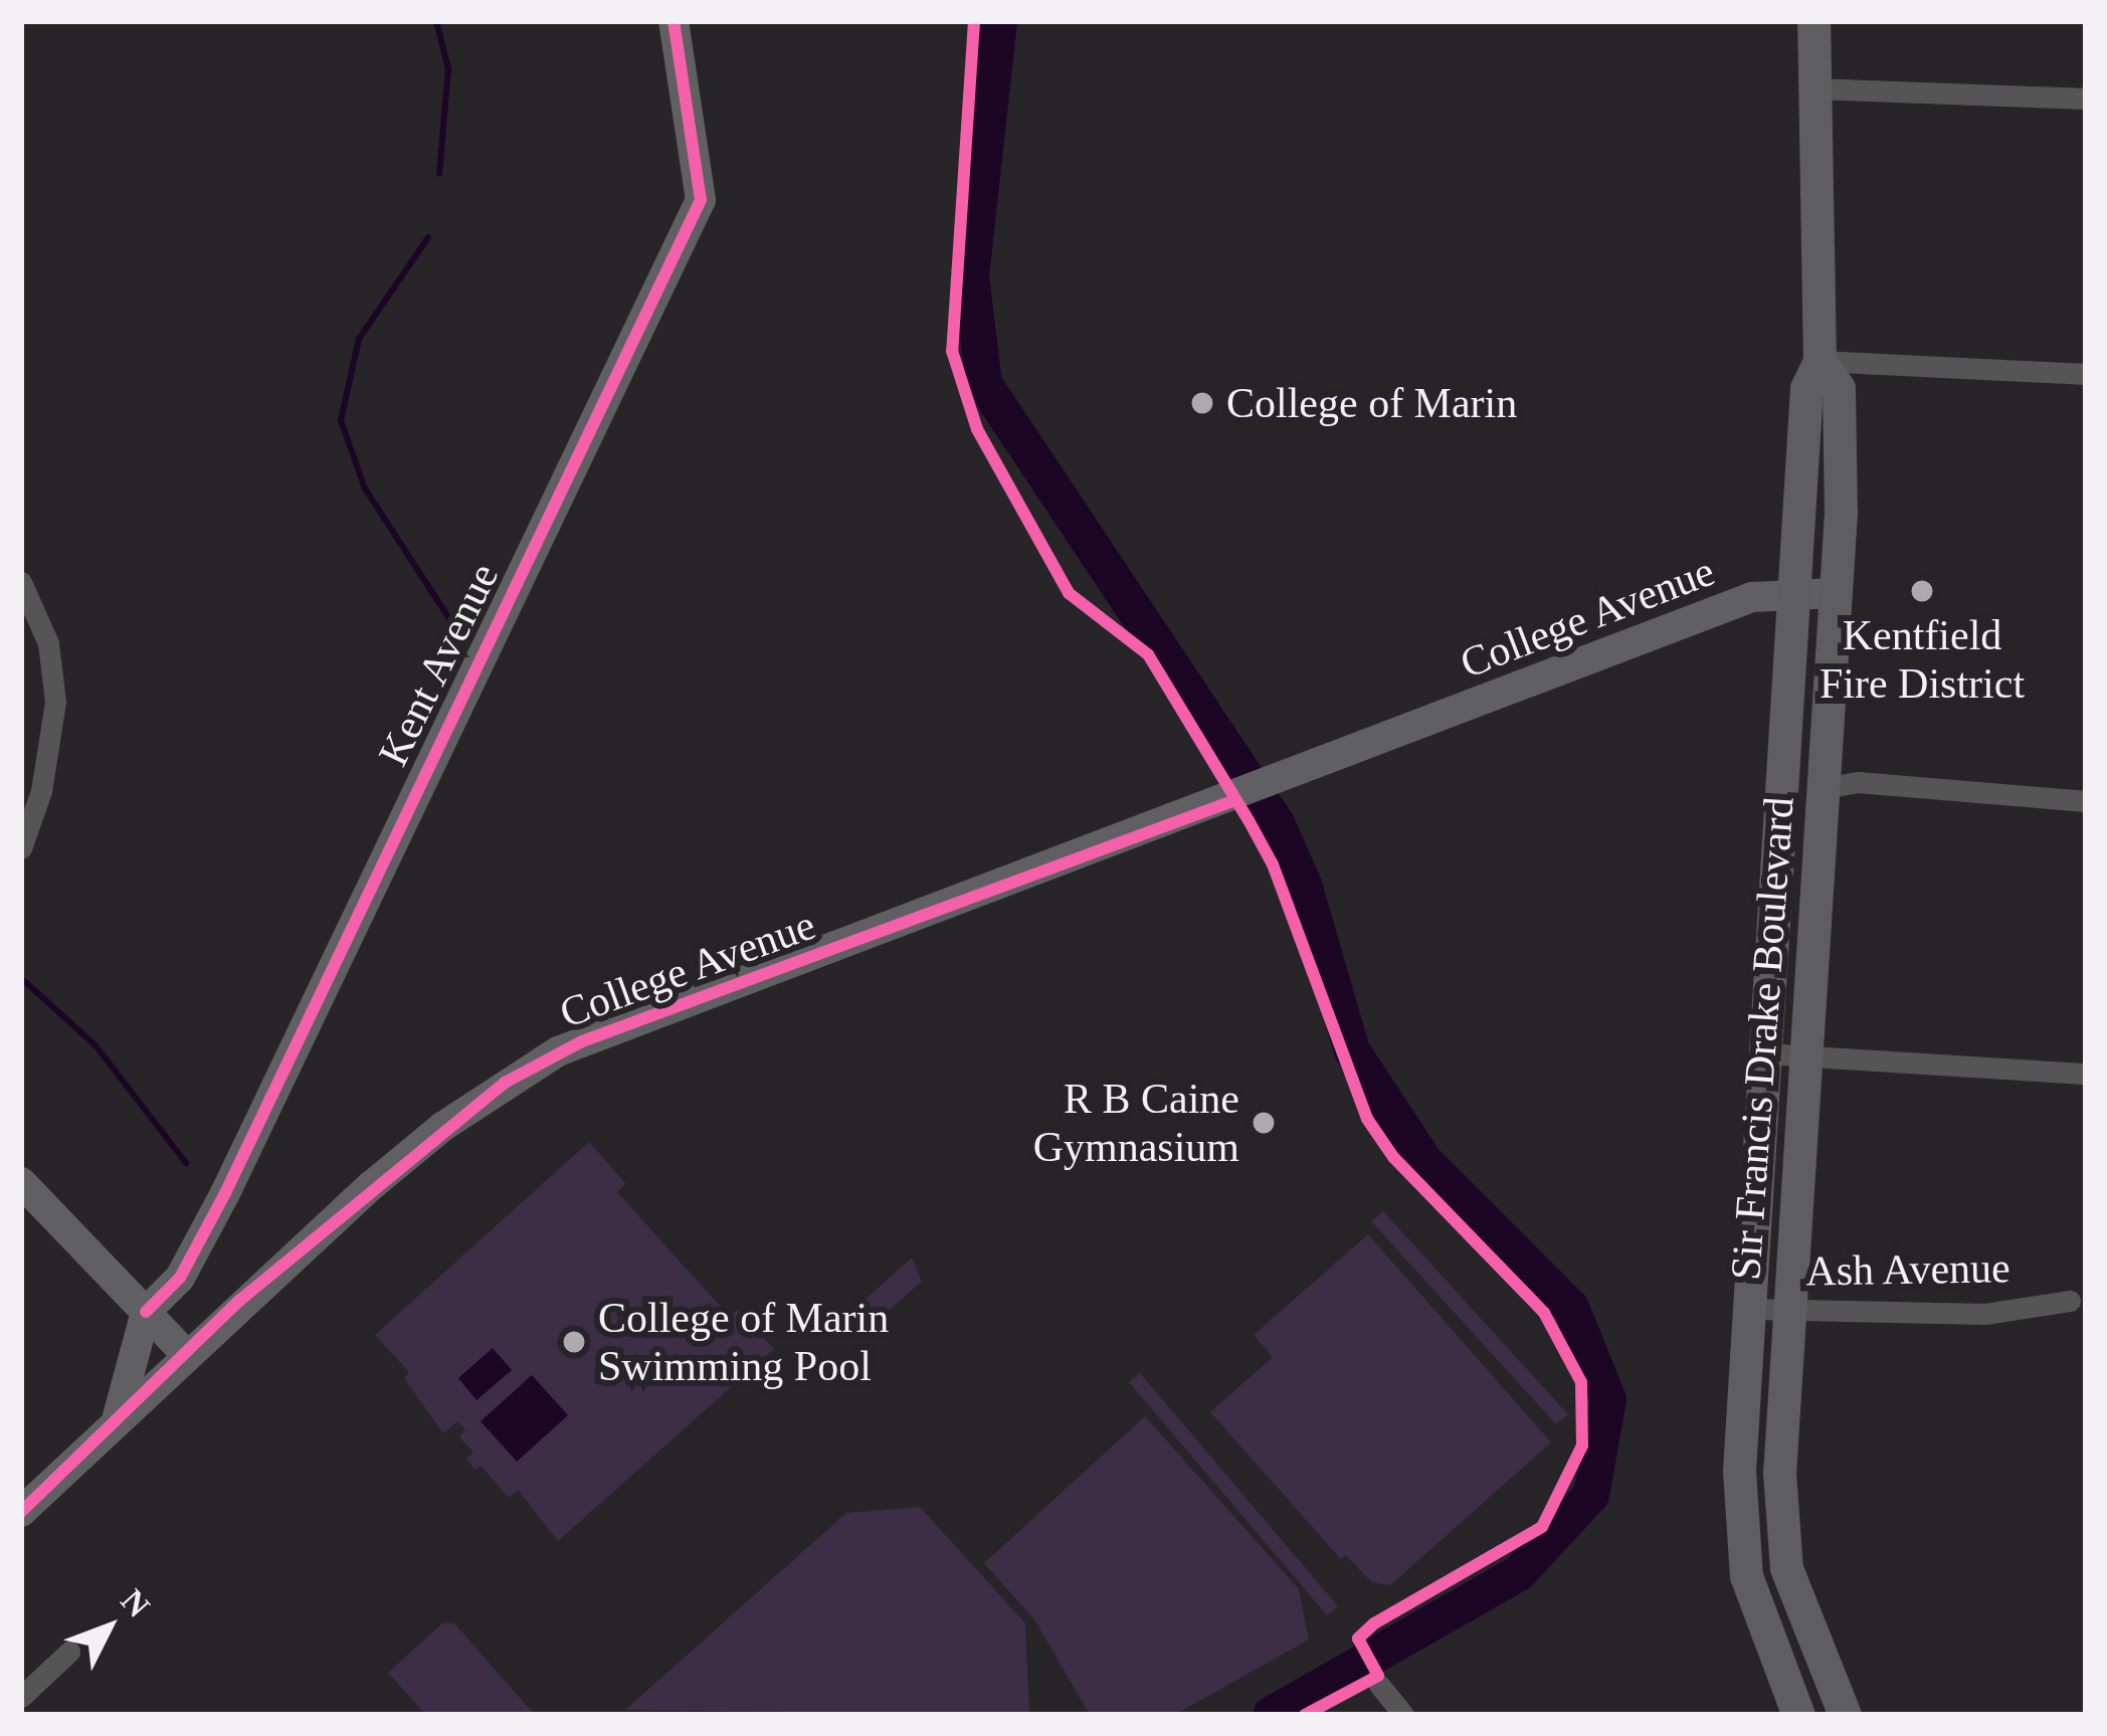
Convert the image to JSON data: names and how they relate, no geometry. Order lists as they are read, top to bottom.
{
  "streets": {
    "main road": ["College Avenue", "Kent Avenue", "Sir Francis Drake Boulevard"],
    "street": ["Ash Avenue"]
  },
  "crossings": [
    ["College Avenue", "Sir Francis Drake Boulevard"],
    ["Sir Francis Drake Boulevard", "Ash Avenue"]
  ],
  "places": [
    "College of Marin",
    "Kentfield Fire District",
    "R B Caine Gymnasium",
    "College of Marin Swimming Pool"
  ],
  "north": "top right"
}
